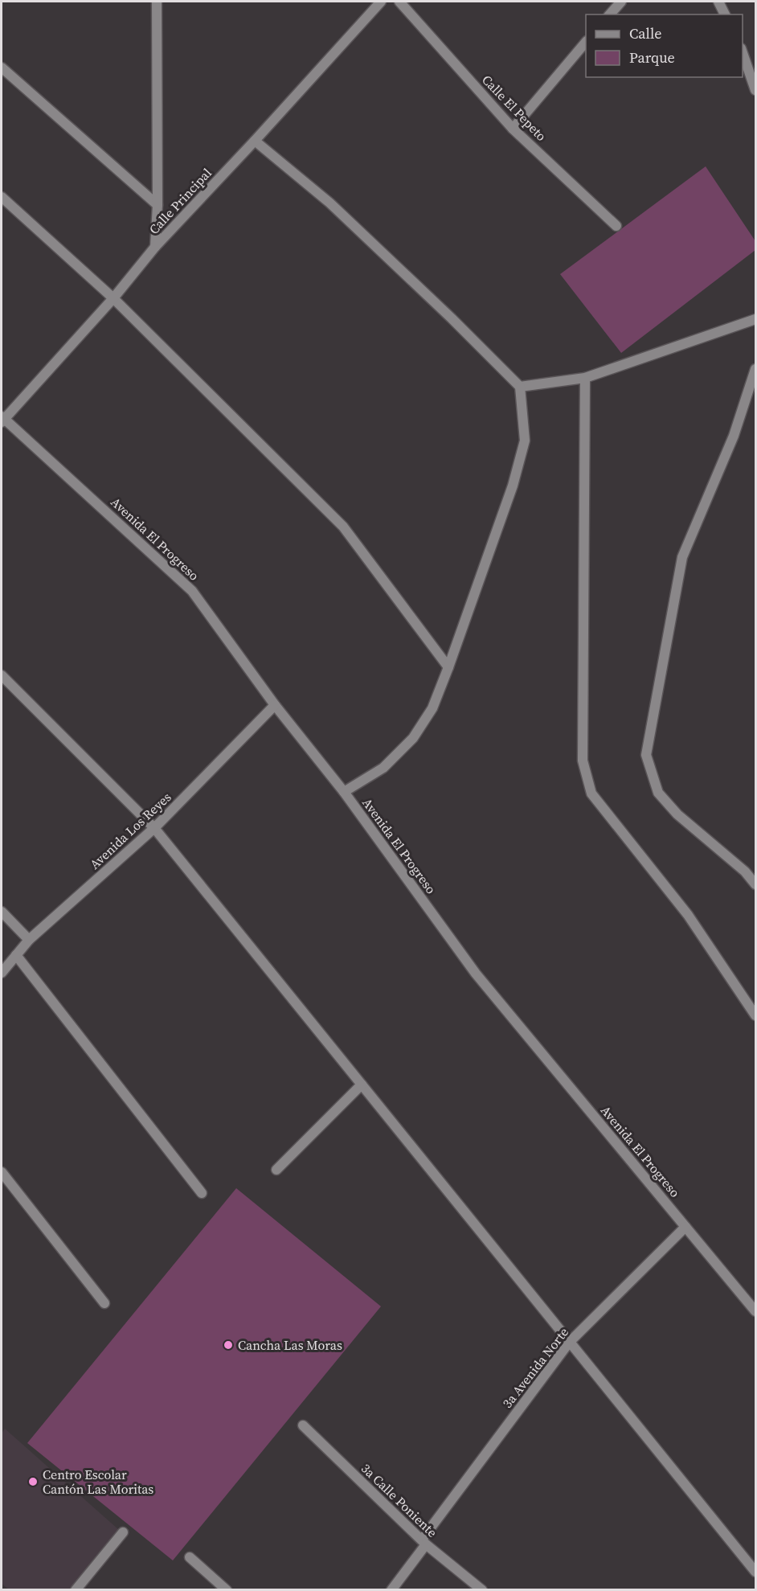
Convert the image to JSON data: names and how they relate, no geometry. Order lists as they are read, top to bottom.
{
  "streets": {
    "street": [
      "Calle El Pepeto",
      "Calle Principal",
      "Avenida El Progreso",
      "Avenida Los Reyes",
      "3a Avenida Norte",
      "3a Calle Poniente"
    ]
  },
  "crossings": [
    ["Calle Principal", "Avenida El Progreso"],
    ["Avenida El Progreso", "Avenida Los Reyes"],
    ["Avenida El Progreso", "3a Avenida Norte"],
    ["3a Avenida Norte", "3a Calle Poniente"]
  ],
  "places": ["Cancha Las Moras", "Centro Escolar Cantón Las Moritas"],
  "legend": ["Calle", "Parque"]
}
